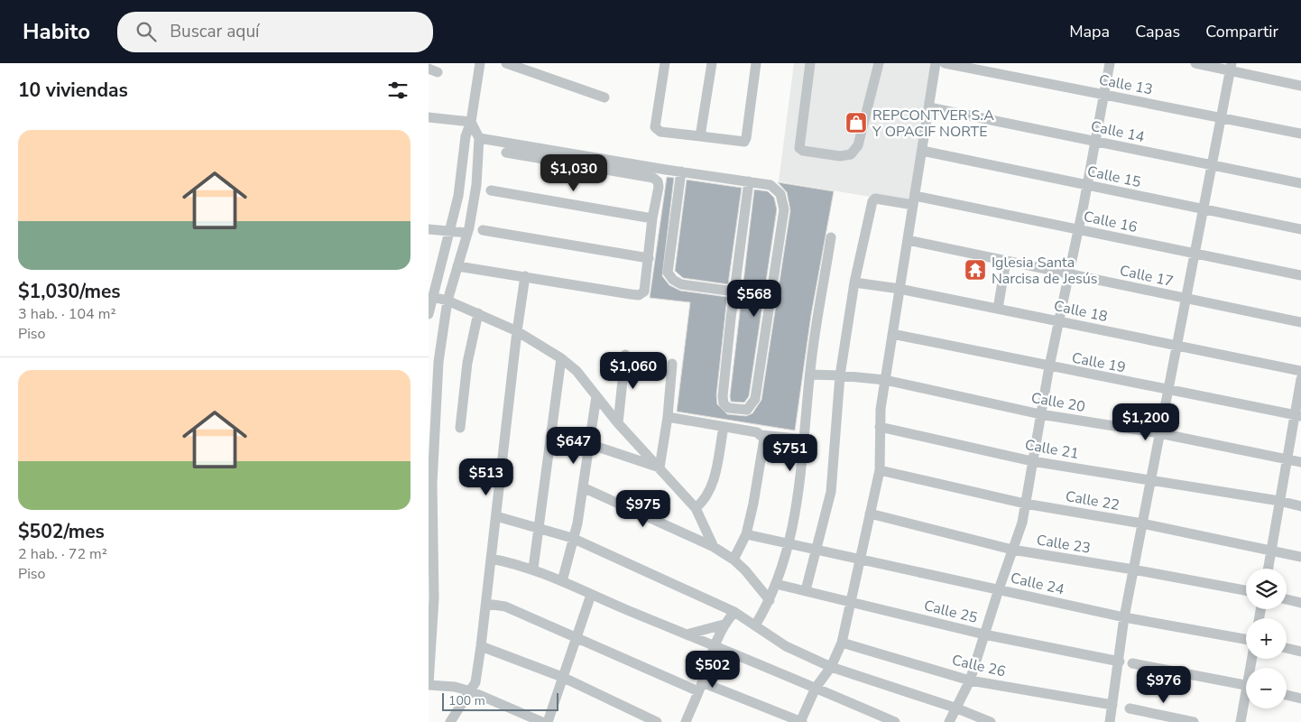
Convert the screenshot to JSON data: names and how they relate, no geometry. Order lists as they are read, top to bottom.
{
  "streets": {
    "street": [
      "Calle 13",
      "Calle 14",
      "Calle 15",
      "Calle 16",
      "Calle 17",
      "Calle 18",
      "Calle 19",
      "Calle 20",
      "Calle 21",
      "Calle 22",
      "Calle 23",
      "Calle 24",
      "Calle 25",
      "Calle 26"
    ]
  },
  "crossings": [
    ["Calle 16", "Calle 18"]
  ],
  "places": {
    "shop": ["REPCONTVER S.A Y OPACIF NORTE"],
    "temple": ["Iglesia Santa Narcisa de Jesús"]
  },
  "scale_bar": "100 m",
  "page": {
    "header": "Habito",
    "search": "Buscar aquí",
    "nav": ["Mapa", "Capas", "Compartir"],
    "heading": "10 viviendas",
    "list": [
      {
        "name": "$1,030/mes",
        "note": "3 hab. · 104 m² · Piso"
      },
      {
        "name": "$502/mes",
        "note": "2 hab. · 72 m² · Piso"
      }
    ],
    "price": [
      "$1,030",
      "$568",
      "$1,060",
      "$1,200",
      "$647",
      "$751",
      "$513",
      "$975",
      "$502",
      "$976"
    ],
    "map_buttons": ["+", "−"],
    "scale": "100 m"
  }
}
